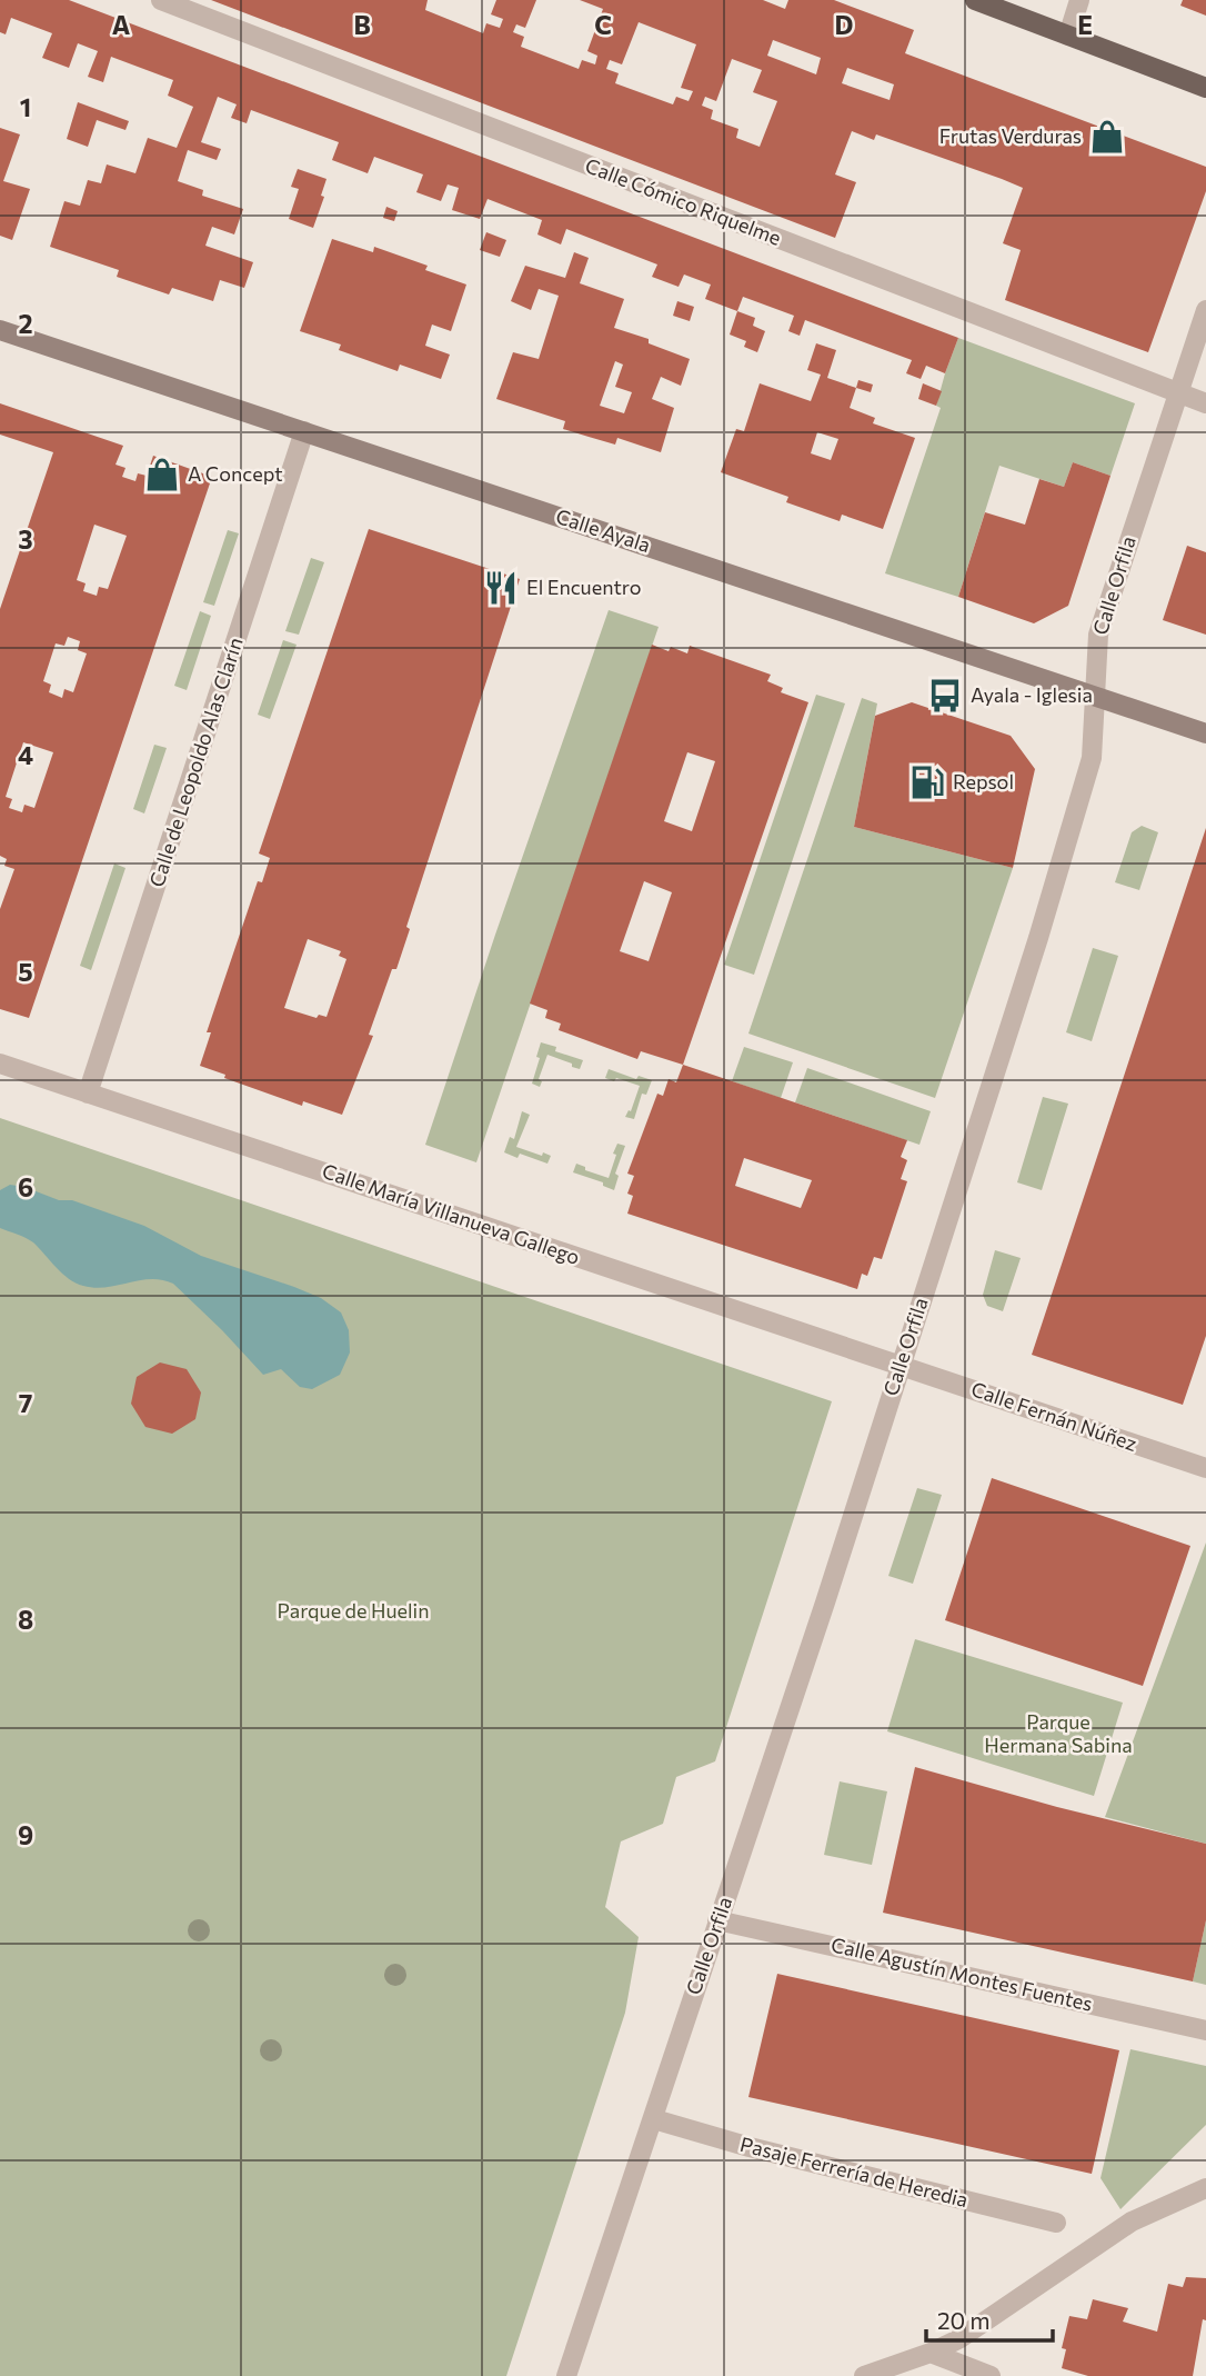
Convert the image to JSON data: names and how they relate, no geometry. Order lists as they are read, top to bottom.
{
  "streets": {
    "main road": ["Calle Ayala"],
    "street": [
      "Calle Cómico Riquelme",
      "Calle Orfila",
      "Calle de Leopoldo Alas Clarín",
      "Calle María Villanueva Gallego",
      "Calle Fernán Núñez",
      "Calle Agustín Montes Fuentes",
      "Pasaje Ferrería de Heredia"
    ]
  },
  "crossings": [
    ["Calle Cómico Riquelme", "Calle Orfila"],
    ["Calle Ayala", "Calle Orfila"],
    ["Calle Ayala", "Calle de Leopoldo Alas Clarín"],
    ["Calle Orfila", "Calle María Villanueva Gallego"],
    ["Calle Orfila", "Calle Fernán Núñez"],
    ["Calle Orfila", "Calle Agustín Montes Fuentes"],
    ["Calle Orfila", "Pasaje Ferrería de Heredia"],
    ["Calle de Leopoldo Alas Clarín", "Calle María Villanueva Gallego"],
    ["Calle María Villanueva Gallego", "Calle Fernán Núñez"]
  ],
  "parks": ["Parque de Huelin", "Parque Hermana Sabina"],
  "places": {
    "shop": ["Frutas Verduras", "A Concept"],
    "restaurant": ["El Encuentro"],
    "bus stop": ["Ayala - Iglesia"],
    "fuel station": ["Repsol"]
  },
  "scale_bar": "20 m",
  "grid": {
    "columns": [
      "A",
      "B",
      "C",
      "D",
      "E"
    ],
    "rows": [
      "1",
      "2",
      "3",
      "4",
      "5",
      "6",
      "7",
      "8",
      "9"
    ]
  }
}
